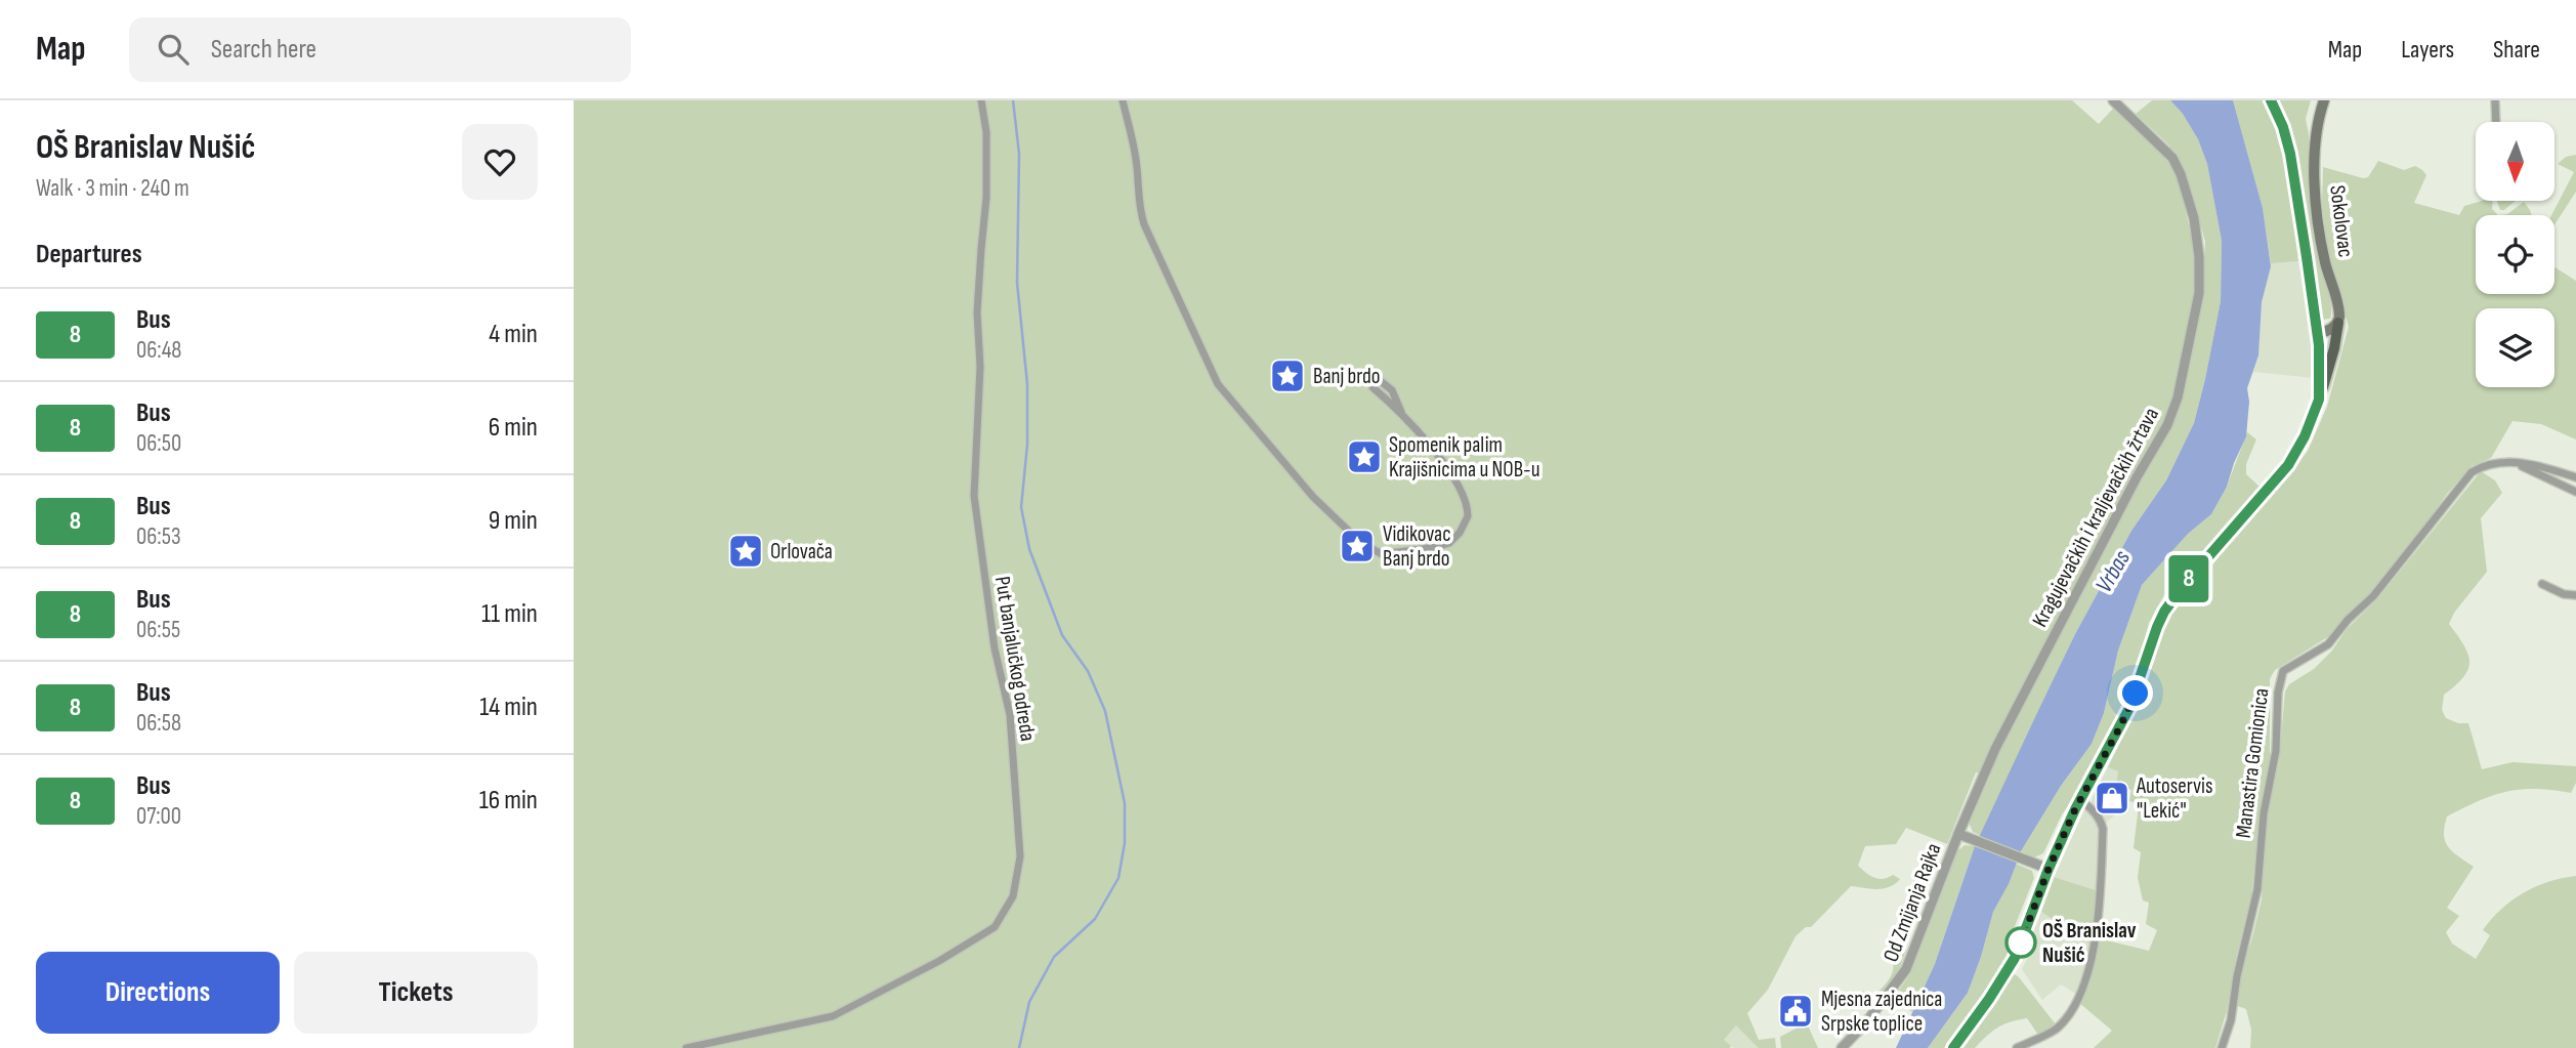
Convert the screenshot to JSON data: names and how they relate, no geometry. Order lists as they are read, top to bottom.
{
  "streets": {
    "main road": ["Sokolovac"],
    "street": [
      "Kragujevačkih i kraljevačkih žrtava",
      "Put banjalučkog odreda",
      "Manastira Gomionica",
      "Od Zmijanja Rajka"
    ]
  },
  "crossings": [
    ["Kragujevačkih i kraljevačkih žrtava", "Od Zmijanja Rajka"]
  ],
  "water": ["Vrbas"],
  "places": {
    "place": [
      "Banj brdo",
      "Spomenik palim Krajišnicima u NOB-u",
      "Vidikovac Banj brdo",
      "Orlovača"
    ],
    "shop": ["Autoservis \"Lekić\""],
    "other": ["OŠ Branislav Nušić"],
    "public building": ["Mjesna zajednica Srpske toplice"]
  },
  "lines": ["bus line 8"],
  "north": "bottom",
  "page": {
    "header": "Map",
    "search": "Search here",
    "nav": ["Map", "Layers", "Share"],
    "heading": [
      ["OŠ Branislav Nušić", "Walk · 3 min · 240 m"],
      "Departures"
    ],
    "on_map": "8",
    "list": [
      {
        "mark": "8",
        "name": "Bus",
        "note": "06:48",
        "value": "4 min"
      },
      {
        "mark": "8",
        "name": "Bus",
        "note": "06:50",
        "value": "6 min"
      },
      {
        "mark": "8",
        "name": "Bus",
        "note": "06:53",
        "value": "9 min"
      },
      {
        "mark": "8",
        "name": "Bus",
        "note": "06:55",
        "value": "11 min"
      },
      {
        "mark": "8",
        "name": "Bus",
        "note": "06:58",
        "value": "14 min"
      },
      {
        "mark": "8",
        "name": "Bus",
        "note": "07:00",
        "value": "16 min"
      }
    ],
    "buttons": ["Directions", "Tickets"]
  }
}
